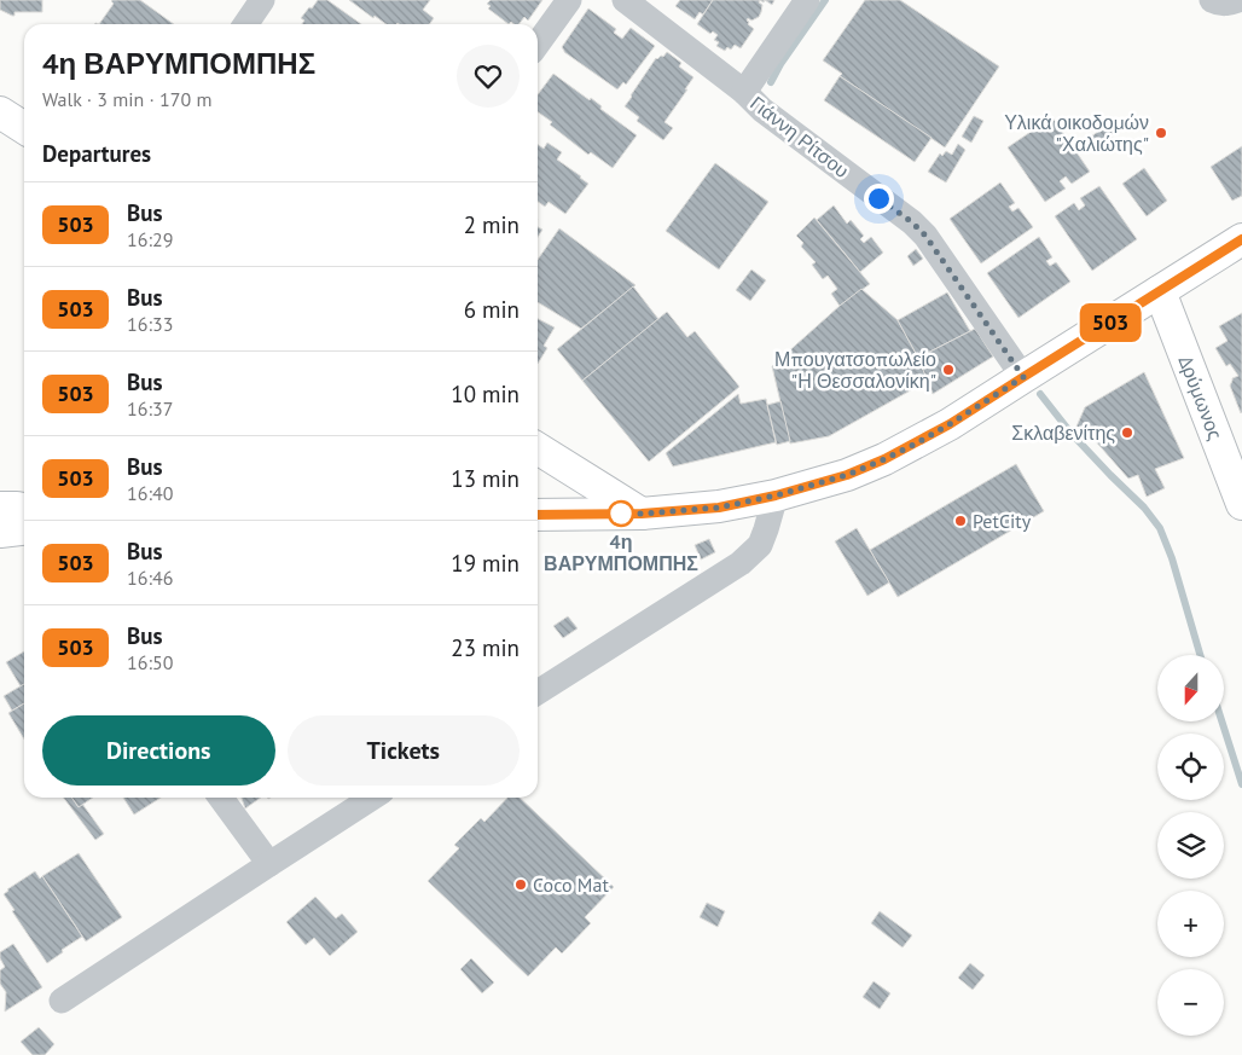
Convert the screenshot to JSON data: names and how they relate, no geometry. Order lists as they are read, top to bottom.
{
  "streets": {
    "main road": ["Δρύμωνος"],
    "street": ["Γιάννη Ρίτσου"]
  },
  "places": [
    "Υλικά οικοδομών \"Χαλιώτης\"",
    "Μπουγατσοπωλείο \"Η Θεσσαλονίκη\"",
    "Σκλαβενίτης",
    "4η ΒΑΡΥΜΠΟΜΠΗΣ",
    "PetCity",
    "Coco Mat"
  ],
  "lines": ["bus line 503"],
  "north": "bottom",
  "page": {
    "on_map": "503",
    "heading": [
      ["4η ΒΑΡΥΜΠΟΜΠΗΣ", "Walk · 3 min · 170 m"],
      "Departures"
    ],
    "list": [
      {
        "mark": "503",
        "name": "Bus",
        "note": "16:29",
        "value": "2 min"
      },
      {
        "mark": "503",
        "name": "Bus",
        "note": "16:33",
        "value": "6 min"
      },
      {
        "mark": "503",
        "name": "Bus",
        "note": "16:37",
        "value": "10 min"
      },
      {
        "mark": "503",
        "name": "Bus",
        "note": "16:40",
        "value": "13 min"
      },
      {
        "mark": "503",
        "name": "Bus",
        "note": "16:46",
        "value": "19 min"
      },
      {
        "mark": "503",
        "name": "Bus",
        "note": "16:50",
        "value": "23 min"
      }
    ],
    "map_buttons": ["+", "−"],
    "buttons": ["Directions", "Tickets"]
  }
}
